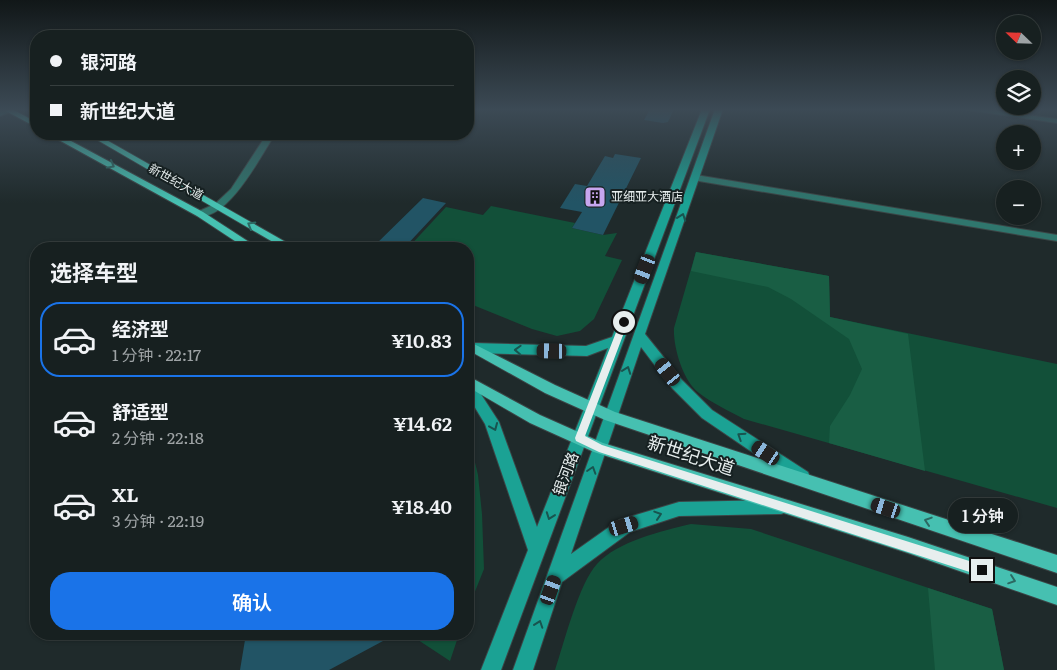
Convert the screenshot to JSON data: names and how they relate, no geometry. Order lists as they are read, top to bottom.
{
  "streets": {
    "main road": ["新世纪大道", "银河路"]
  },
  "crossings": [
    ["新世纪大道", "银河路"]
  ],
  "places": {
    "building": ["亚细亚大酒店"]
  },
  "north": "top left",
  "page": {
    "map_buttons": ["+", "−"],
    "banner": ["银河路", "新世纪大道"],
    "heading": "选择车型",
    "list": [
      {
        "name": "经济型",
        "note": "1 分钟 · 22:17",
        "value": "¥10.83"
      },
      {
        "name": "舒适型",
        "note": "2 分钟 · 22:18",
        "value": "¥14.62"
      },
      {
        "name": "XL",
        "note": "3 分钟 · 22:19",
        "value": "¥18.40"
      }
    ],
    "bubble": "1 分钟",
    "buttons": "确认"
  }
}
